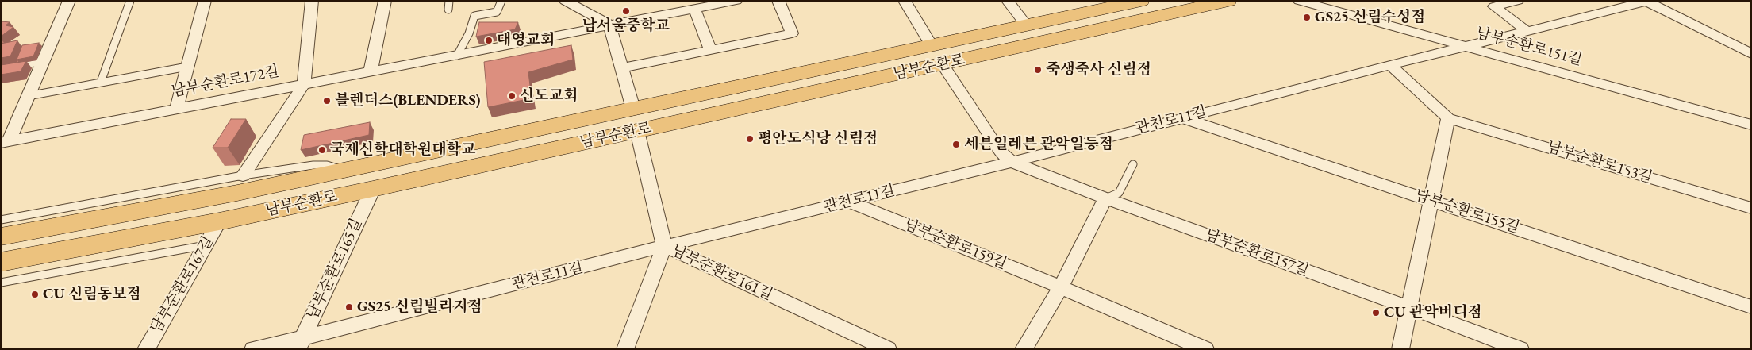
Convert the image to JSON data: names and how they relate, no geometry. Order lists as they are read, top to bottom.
{
  "streets": {
    "main road": ["남부순환로"],
    "street": [
      "남부순환로151길",
      "남부순환로172길",
      "관천로11길",
      "남부순환로153길",
      "남부순환로155길",
      "남부순환로159길",
      "남부순환로157길",
      "남부순환로165길",
      "남부순환로161길",
      "남부순환로167길"
    ]
  },
  "crossings": [
    ["남부순환로151길", "관천로11길"],
    ["남부순환로", "남부순환로157길"],
    ["남부순환로", "남부순환로165길"],
    ["남부순환로", "남부순환로161길"],
    ["남부순환로", "남부순환로167길"],
    ["관천로11길", "남부순환로153길"],
    ["관천로11길", "남부순환로155길"],
    ["관천로11길", "남부순환로159길"],
    ["관천로11길", "남부순환로157길"],
    ["관천로11길", "남부순환로165길"],
    ["관천로11길", "남부순환로161길"]
  ],
  "places": [
    "남서울중학교",
    "GS25 신림수성점",
    "대영교회",
    "죽생죽사 신림점",
    "신도교회",
    "블렌더스(BLENDERS)",
    "평안도식당 신림점",
    "세븐일레븐 관악일등점",
    "국제신학대학원대학교",
    "CU 신림동보점",
    "GS25 신림빌리지점",
    "CU 관악버디점"
  ]
}
